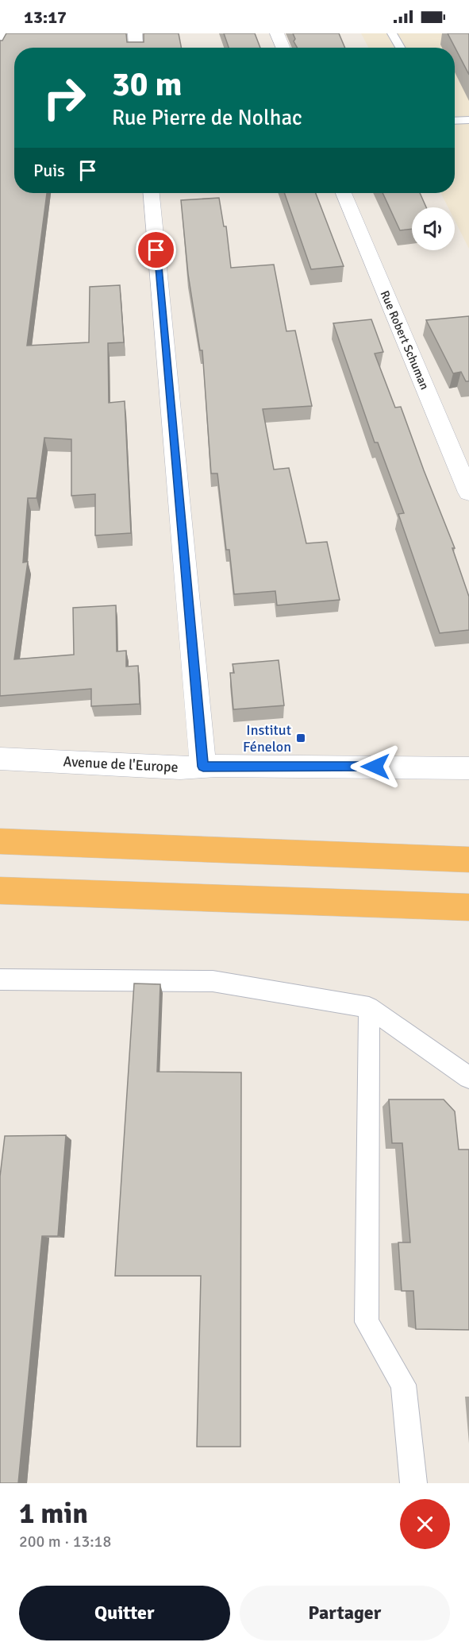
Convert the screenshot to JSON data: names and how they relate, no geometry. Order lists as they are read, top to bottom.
{
  "streets": {
    "street": ["Rue Robert Schuman", "Avenue de l'Europe"]
  },
  "places": {
    "transit": ["Institut Fénelon"]
  },
  "page": {
    "status": "13:17",
    "turn": ["30 m", "Rue Pierre de Nolhac"],
    "then": "Puis",
    "heading": ["1 min", "200 m · 13:18"],
    "buttons": ["Quitter", "Partager"]
  }
}
